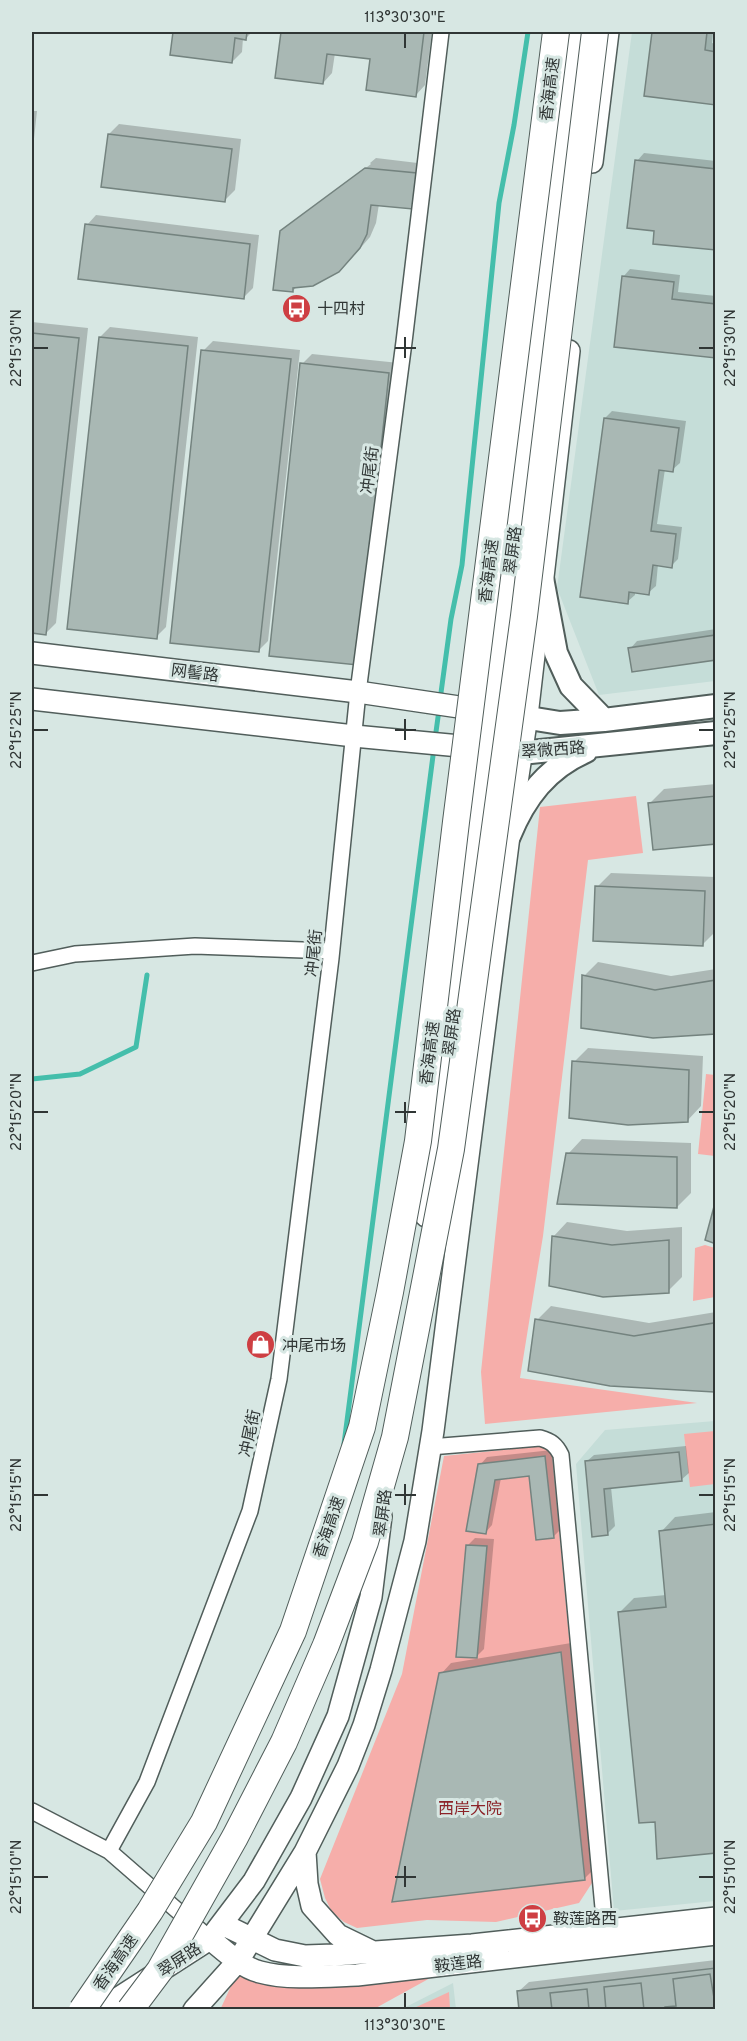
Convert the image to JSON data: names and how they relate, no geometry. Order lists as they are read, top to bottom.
{
  "streets": {
    "highway": ["香海高速"],
    "main road": [
      "翠屏路",
      "网髻路",
      "翠微西路",
      "鞍莲路"
    ],
    "street": ["冲尾街"]
  },
  "crossings": [
    ["冲尾街", "网髻路"],
    ["冲尾街", "翠微西路"],
    ["翠屏路", "翠微西路"],
    ["翠屏路", "鞍莲路"],
    ["网髻路", "翠微西路"]
  ],
  "parks": ["西岸大院"],
  "places": {
    "bus stop": ["十四村", "鞍莲路西"],
    "shop": ["冲尾市场"]
  },
  "coordinates": [
    "113°30'30\"E",
    "22°15'30\"N",
    "22°15'25\"N",
    "22°15'20\"N",
    "22°15'15\"N",
    "22°15'10\"N"
  ]
}
